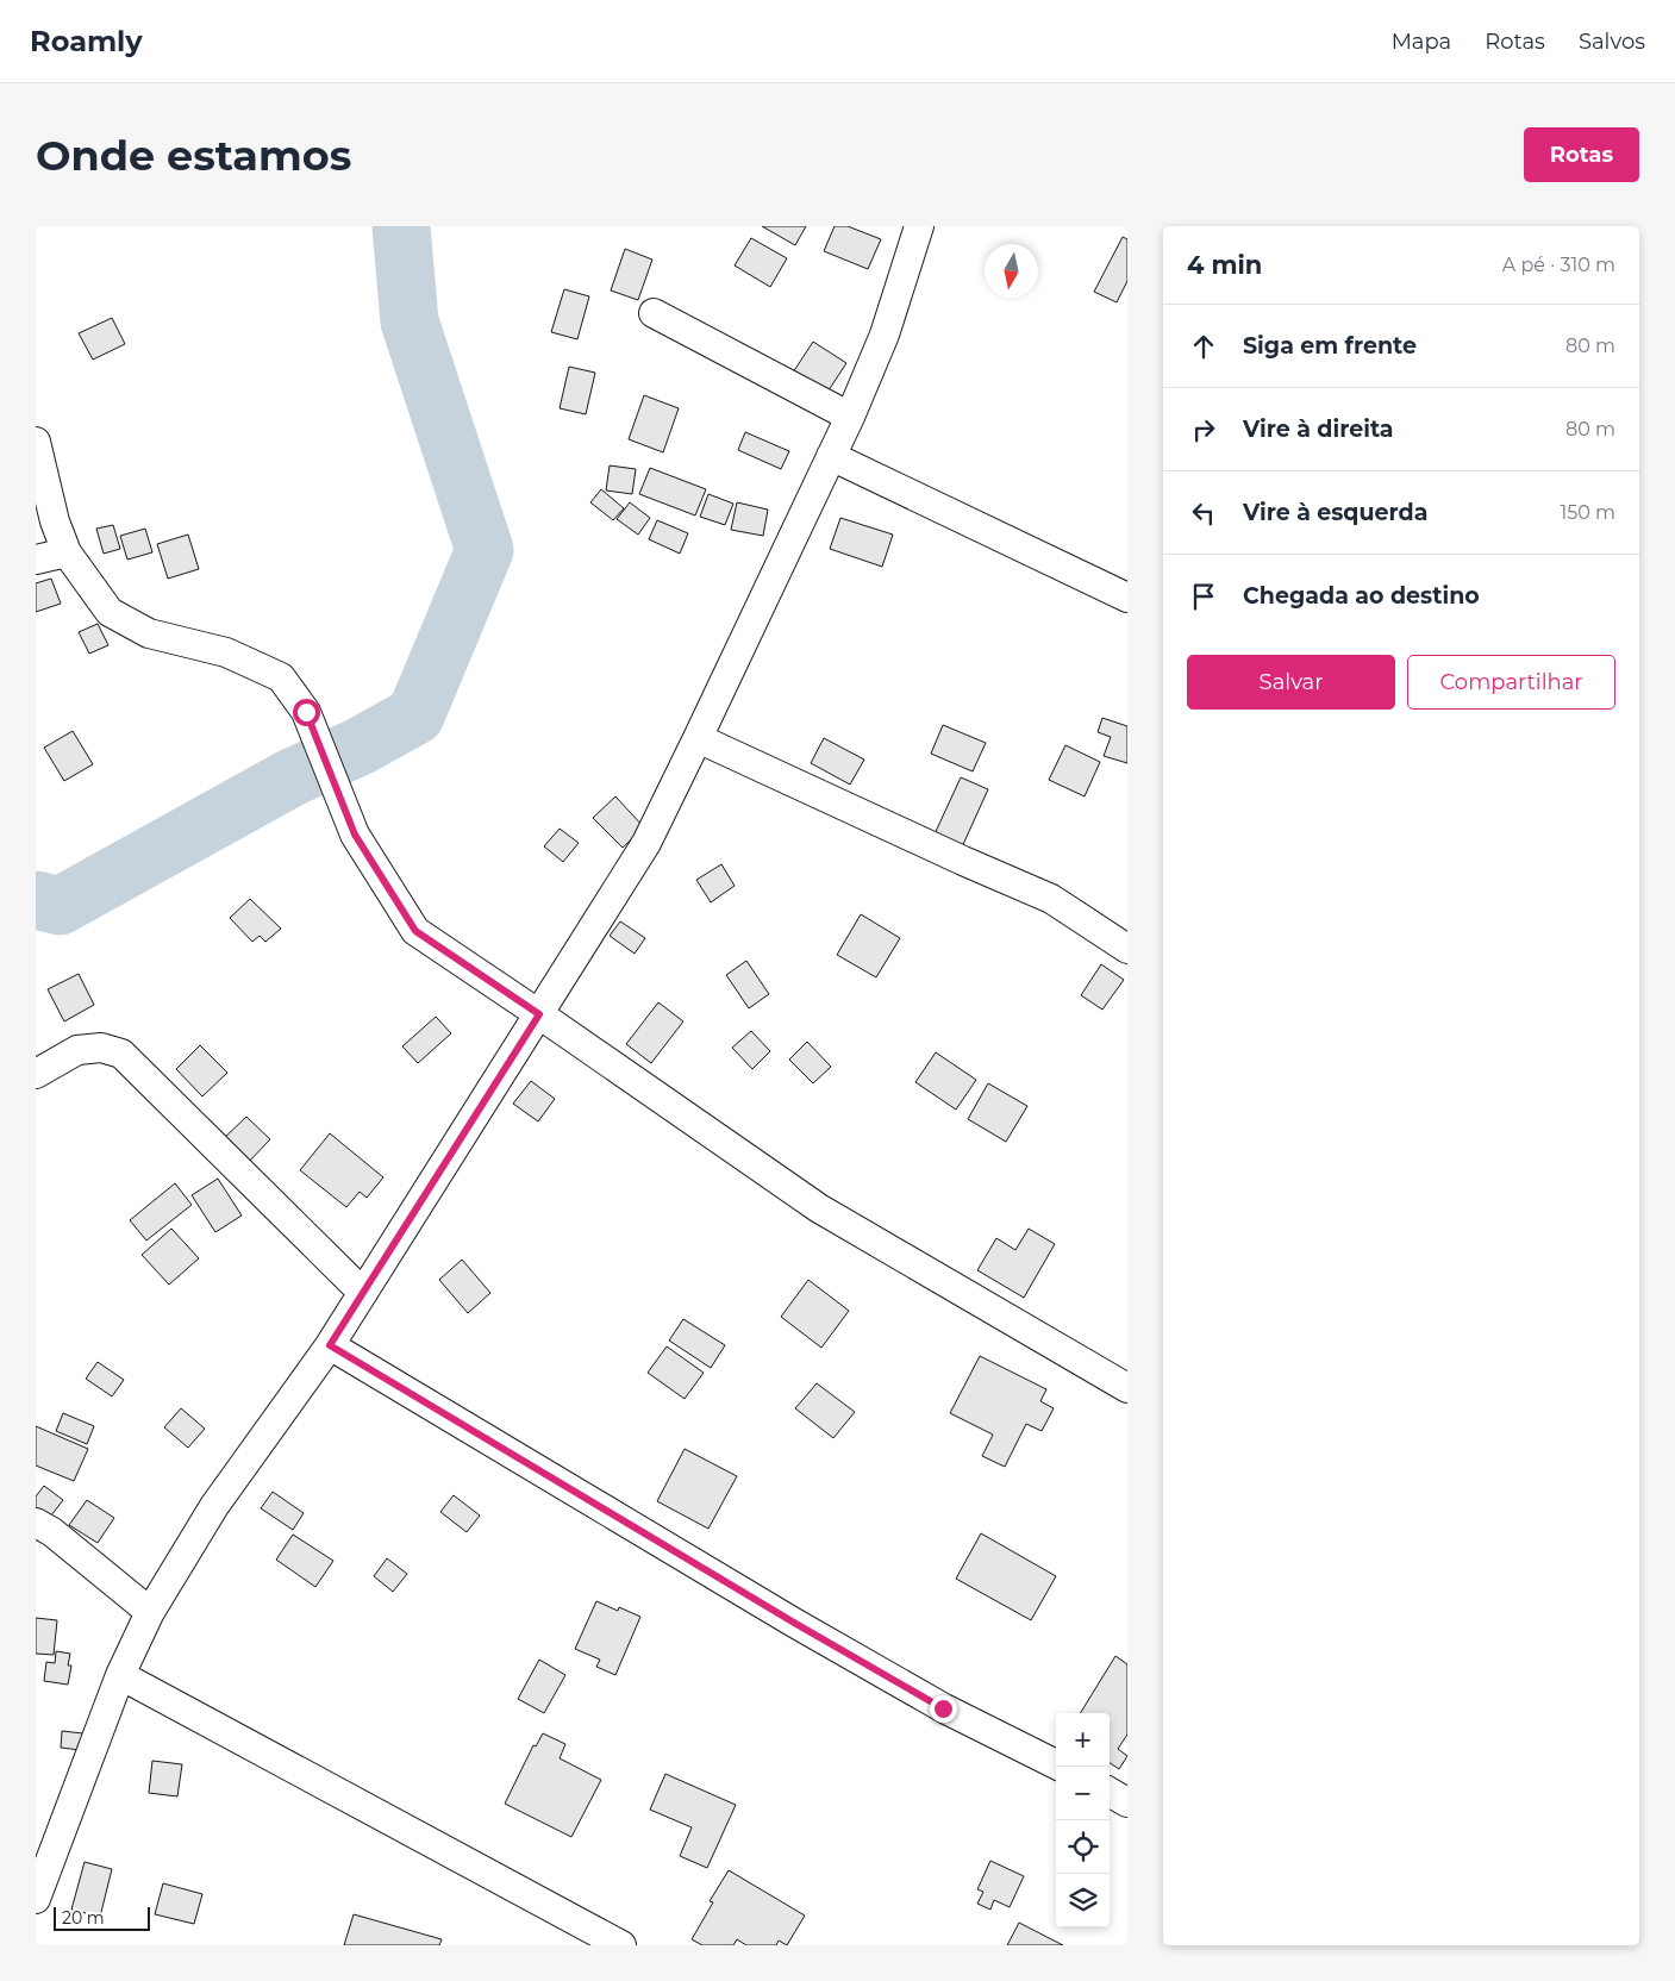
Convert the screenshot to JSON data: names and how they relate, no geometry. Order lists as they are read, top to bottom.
{
  "scale_bar": "20 m",
  "north": "bottom",
  "page": {
    "header": "Roamly",
    "nav": ["Mapa", "Rotas", "Salvos"],
    "buttons": [
      "Rotas",
      ["Salvar", "Compartilhar"]
    ],
    "title": "Onde estamos",
    "heading": ["4 min", "A pé · 310 m"],
    "list": [
      ["Siga em frente", "80 m"],
      ["Vire à direita", "80 m"],
      ["Vire à esquerda", "150 m"],
      "Chegada ao destino"
    ],
    "map_buttons": ["+", "−"],
    "scale": "20 m"
  }
}
